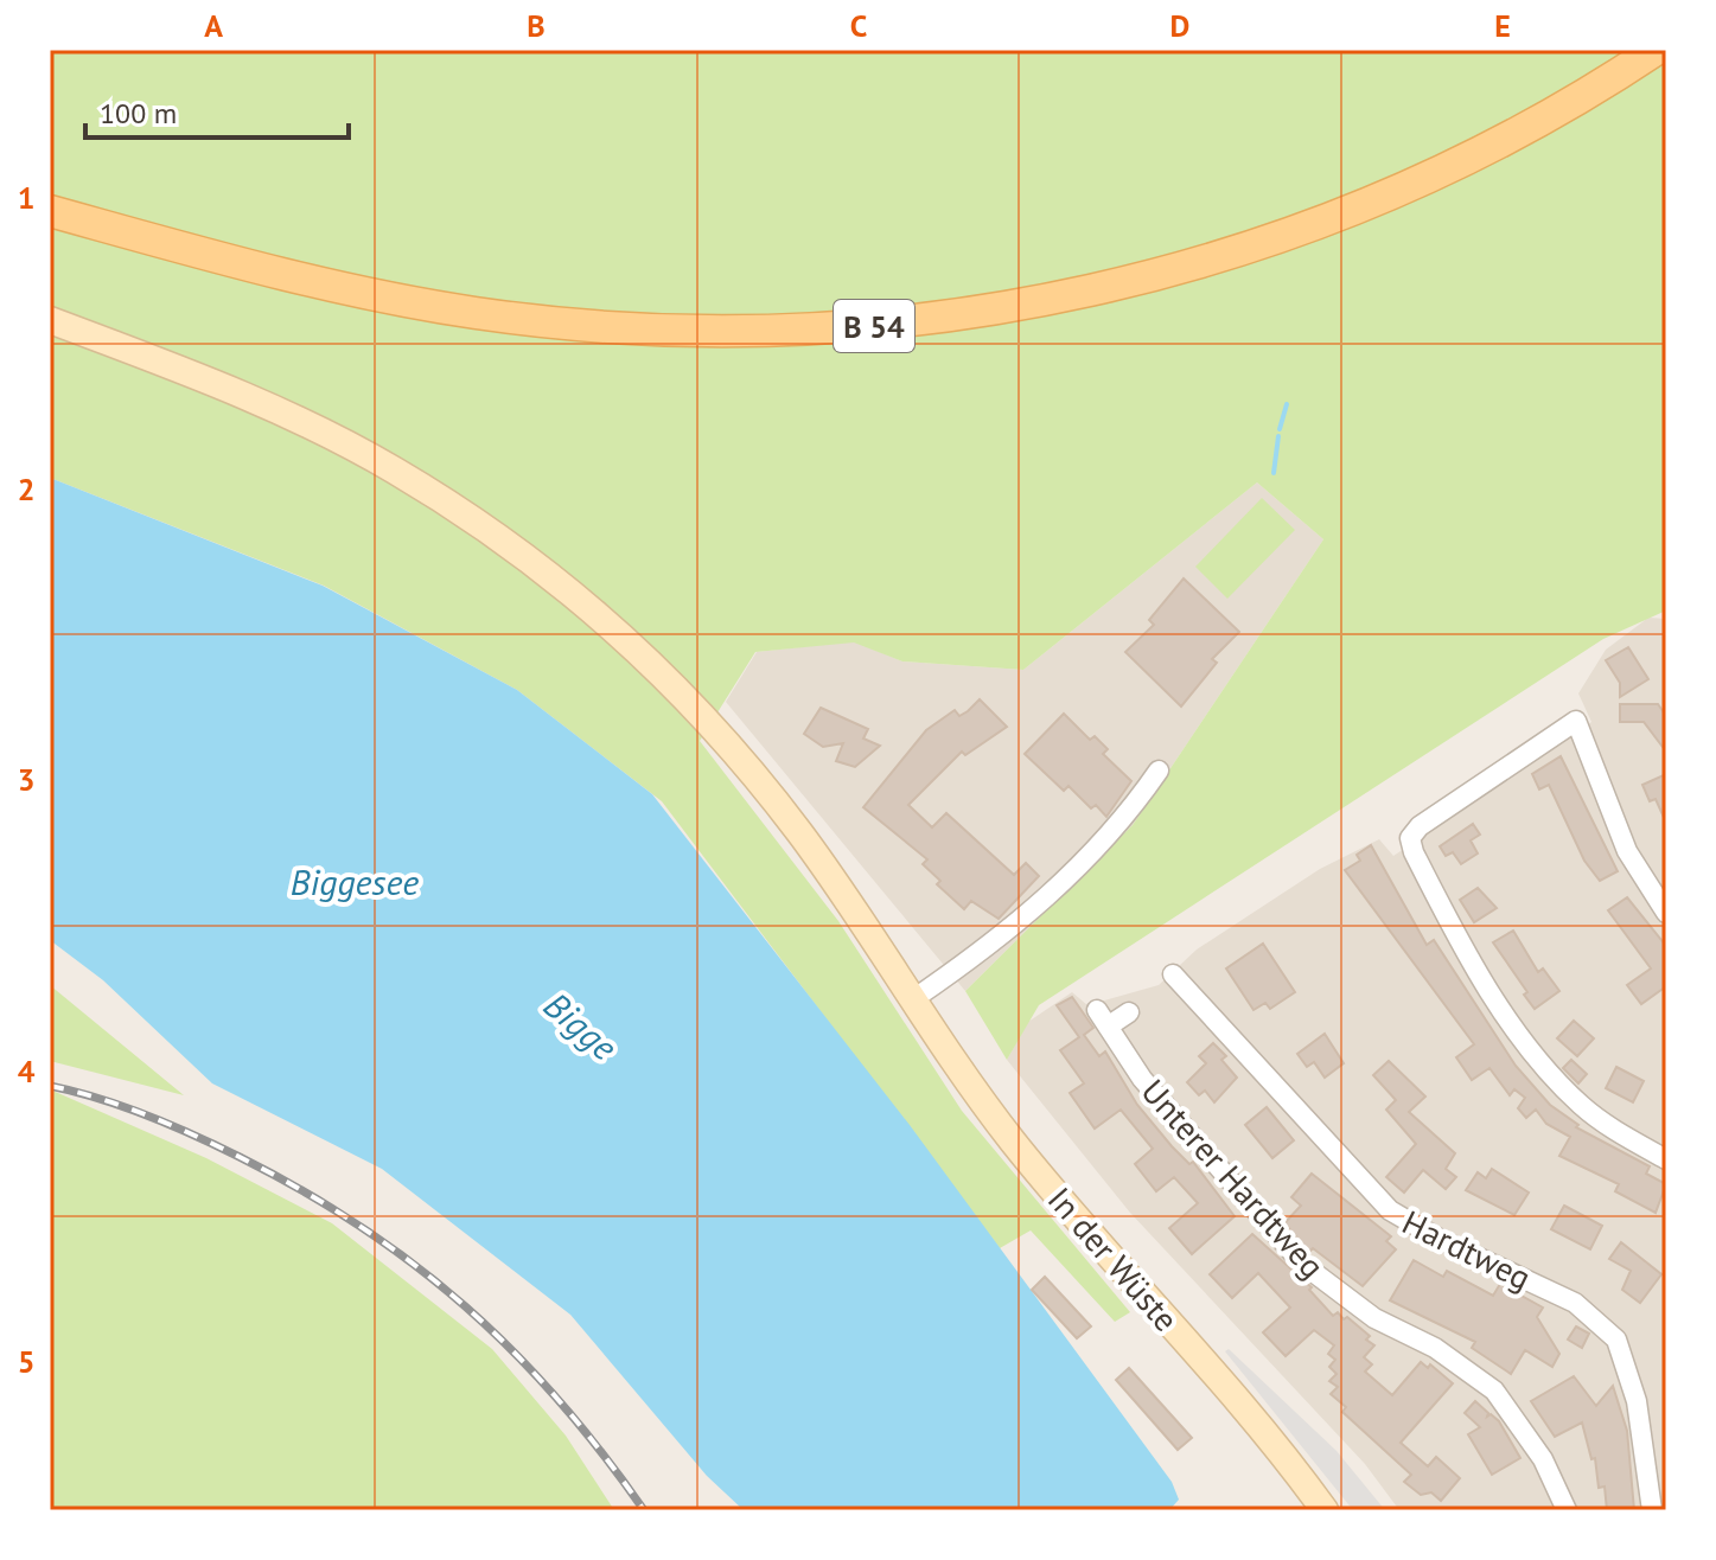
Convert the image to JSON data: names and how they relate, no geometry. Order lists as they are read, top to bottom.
{
  "streets": {
    "main road": ["B 54", "In der Wüste"],
    "street": ["Unterer Hardtweg", "Hardtweg"]
  },
  "water": ["Biggesee", "Bigge"],
  "scale_bar": "100 m",
  "grid": {
    "columns": [
      "A",
      "B",
      "C",
      "D",
      "E"
    ],
    "rows": [
      "1",
      "2",
      "3",
      "4",
      "5"
    ]
  }
}
